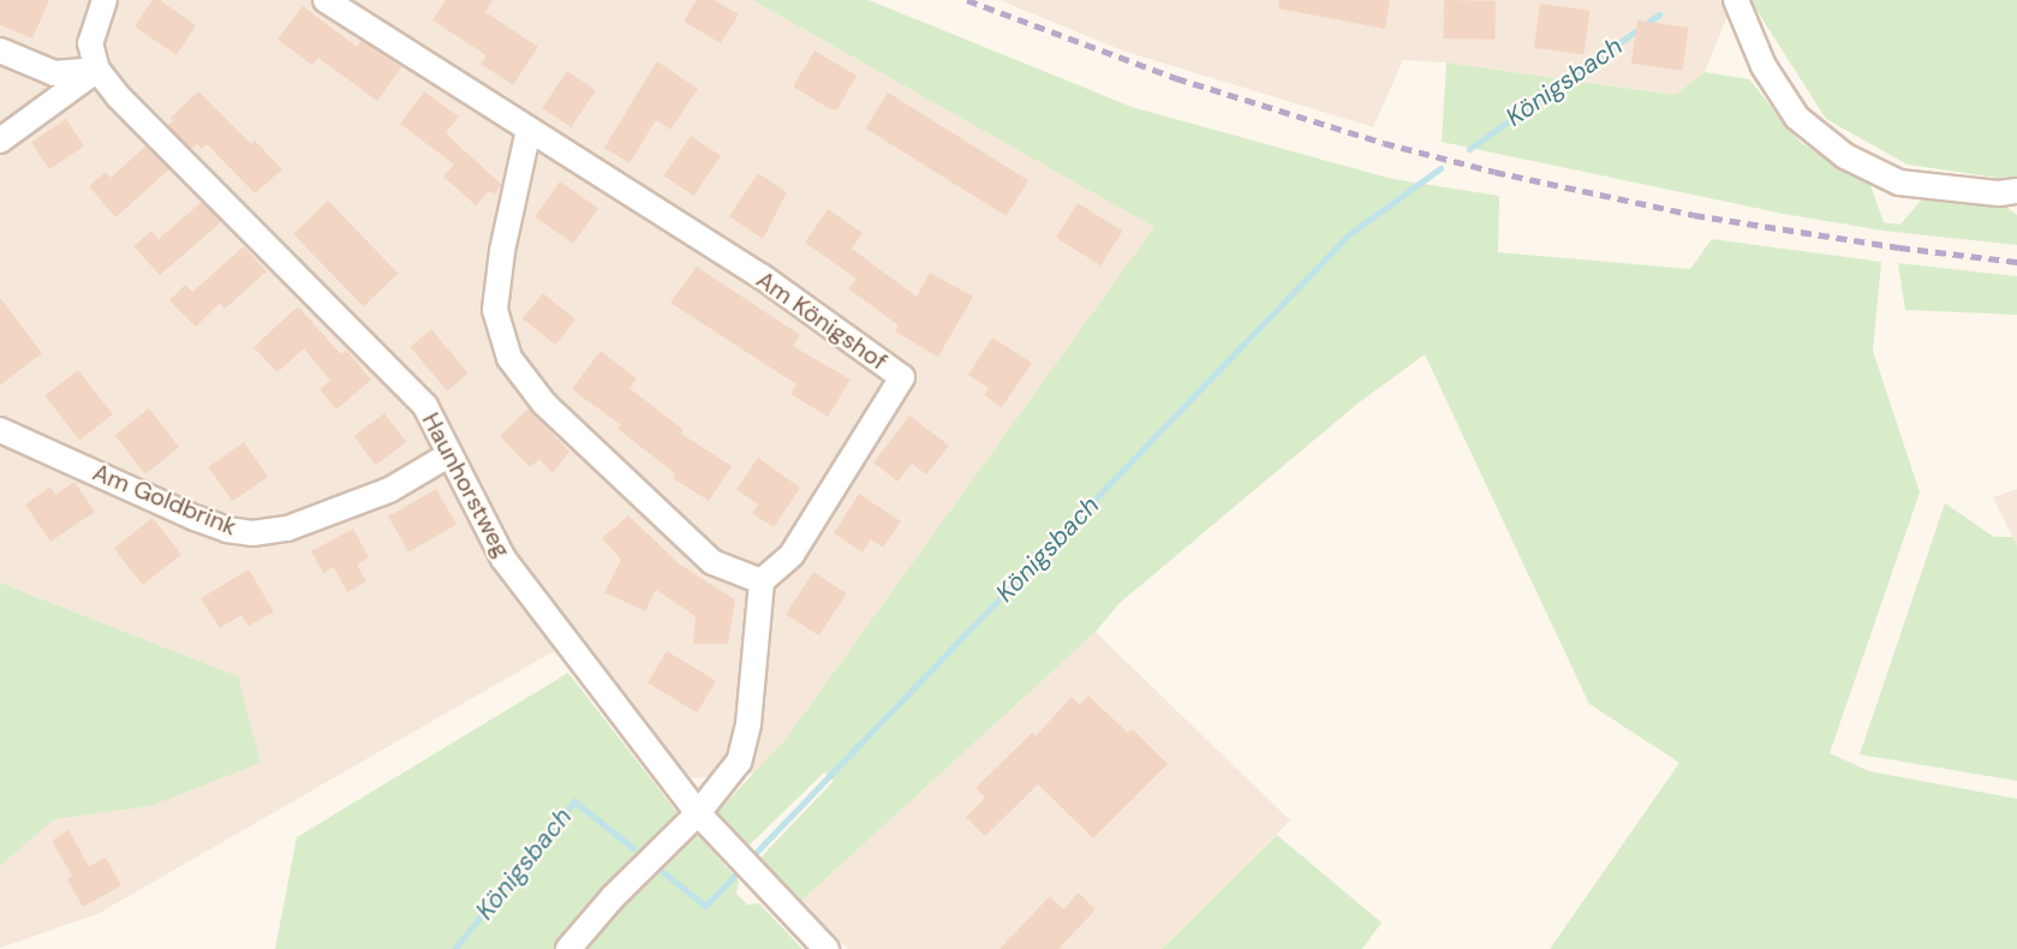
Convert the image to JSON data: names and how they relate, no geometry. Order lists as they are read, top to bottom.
{
  "streets": {
    "street": ["Am Königshof", "Haunhorstweg", "Am Goldbrink"]
  },
  "crossings": [
    ["Haunhorstweg", "Am Goldbrink"]
  ],
  "water": ["Königsbach"]
}
